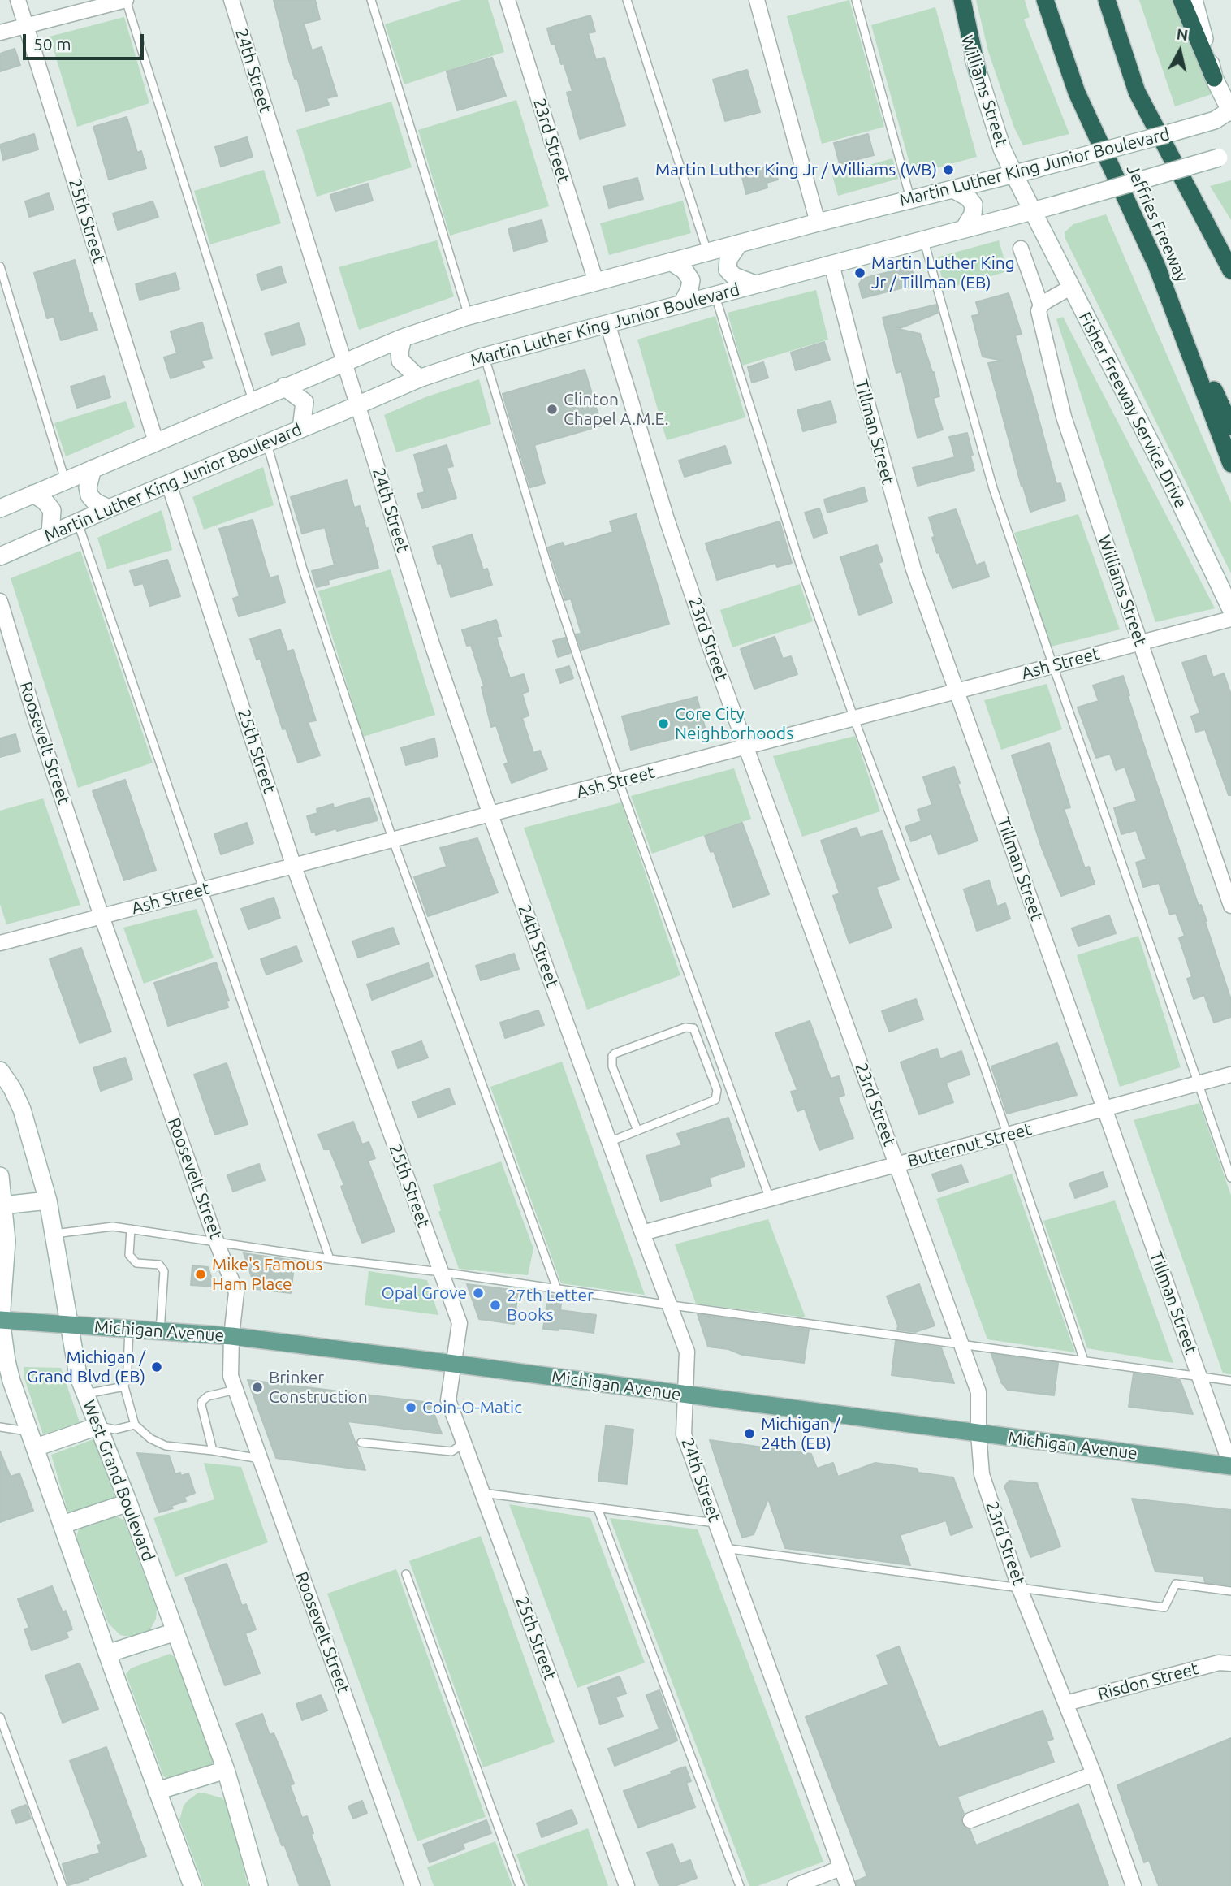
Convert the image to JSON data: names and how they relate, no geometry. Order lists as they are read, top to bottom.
{
  "streets": {
    "highway": ["Jeffries Freeway"],
    "main road": [
      "Williams Street",
      "Martin Luther King Junior Boulevard",
      "Fisher Freeway Service Drive",
      "Michigan Avenue",
      "West Grand Boulevard"
    ],
    "street": [
      "24th Street",
      "23rd Street",
      "25th Street",
      "Tillman Street",
      "Ash Street",
      "Roosevelt Street",
      "Butternut Street",
      "Risdon Street"
    ]
  },
  "crossings": [
    ["24th Street", "Martin Luther King Junior Boulevard"],
    ["24th Street", "Ash Street"],
    ["24th Street", "Butternut Street"],
    ["24th Street", "Michigan Avenue"],
    ["Williams Street", "Martin Luther King Junior Boulevard"],
    ["Williams Street", "Fisher Freeway Service Drive"],
    ["Williams Street", "Ash Street"],
    ["23rd Street", "Martin Luther King Junior Boulevard"],
    ["23rd Street", "Ash Street"],
    ["23rd Street", "Butternut Street"],
    ["23rd Street", "Michigan Avenue"],
    ["23rd Street", "Risdon Street"],
    ["Martin Luther King Junior Boulevard", "25th Street"],
    ["Martin Luther King Junior Boulevard", "Fisher Freeway Service Drive"],
    ["Martin Luther King Junior Boulevard", "Tillman Street"],
    ["25th Street", "Ash Street"],
    ["25th Street", "Michigan Avenue"],
    ["Tillman Street", "Ash Street"],
    ["Tillman Street", "Butternut Street"],
    ["Tillman Street", "Michigan Avenue"],
    ["Ash Street", "Roosevelt Street"],
    ["Roosevelt Street", "Michigan Avenue"],
    ["Michigan Avenue", "West Grand Boulevard"]
  ],
  "places": [
    "Martin Luther King Jr / Williams (WB)",
    "Martin Luther King Jr / Tillman (EB)",
    "Clinton Chapel A.M.E.",
    "Core City Neighborhoods",
    "Mike's Famous Ham Place",
    "Opal Grove",
    "27th Letter Books",
    "Michigan / Grand Blvd (EB)",
    "Brinker Construction",
    "Coin-O-Matic",
    "Michigan / 24th (EB)"
  ],
  "scale_bar": "50 m",
  "north": "top"
}
